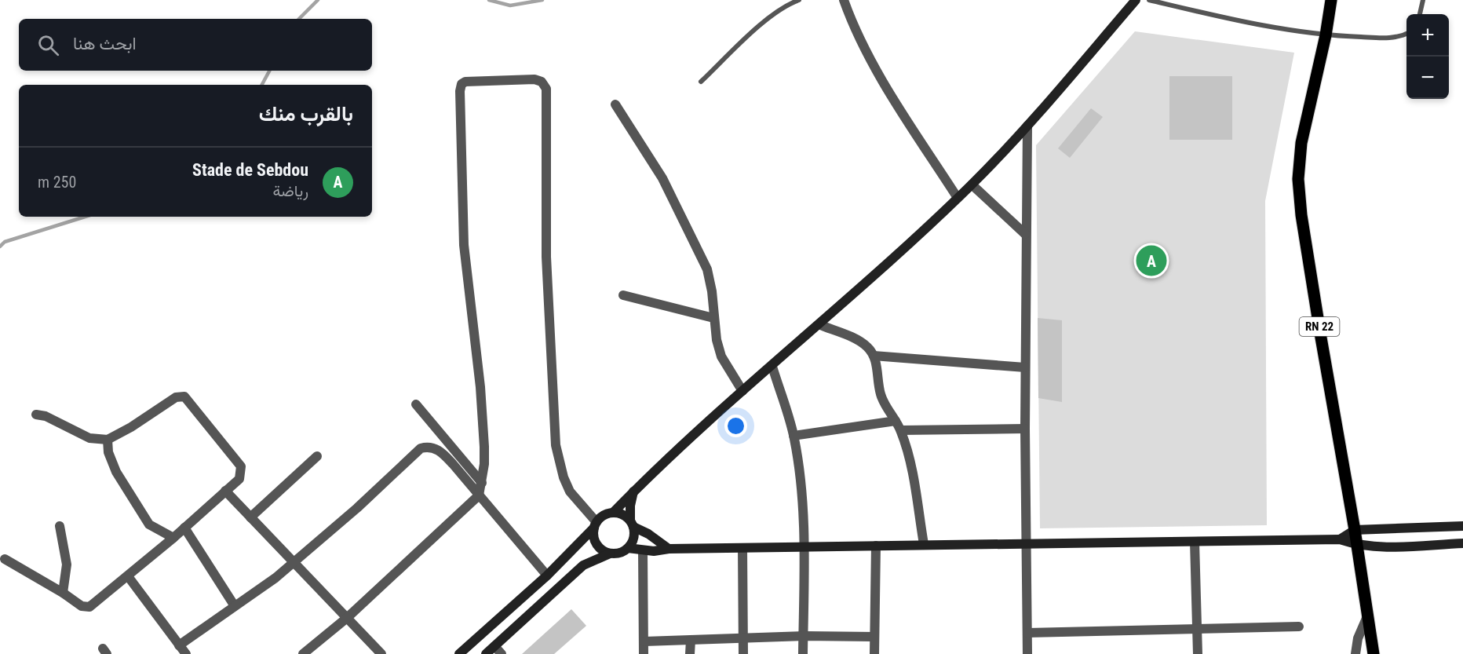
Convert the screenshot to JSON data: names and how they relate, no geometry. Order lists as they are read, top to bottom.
{
  "streets": {
    "main road": ["RN 22"]
  },
  "page": {
    "map_buttons": ["+", "−"],
    "search": "ابحث هنا",
    "heading": "بالقرب منك",
    "list": [
      {
        "mark": "A",
        "name": "Stade de Sebdou",
        "note": "رياضة",
        "value": "250 m"
      }
    ],
    "pins": "A"
  }
}
